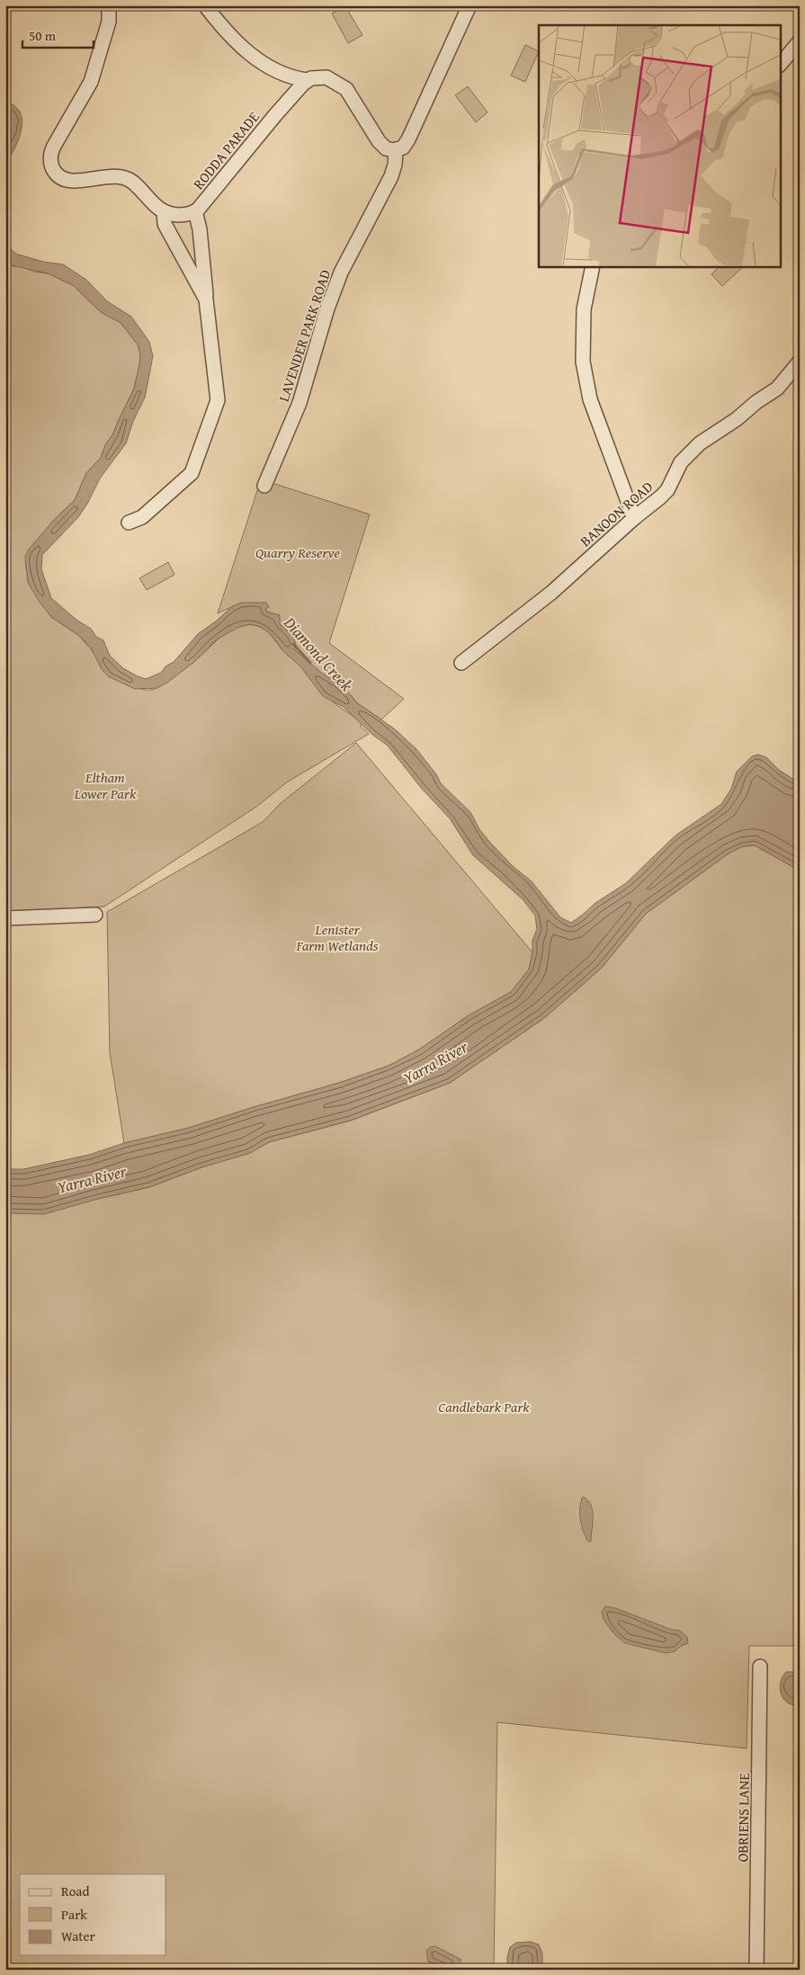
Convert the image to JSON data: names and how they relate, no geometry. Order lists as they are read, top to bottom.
{
  "streets": {
    "street": [
      "RODDA PARADE",
      "LAVENDER PARK ROAD",
      "BANOON ROAD",
      "OBRIENS LANE"
    ]
  },
  "water": ["Diamond Creek", "Yarra River"],
  "parks": [
    "Quarry Reserve",
    "Eltham Lower Park",
    "Lenister Farm Wetlands",
    "Candlebark Park"
  ],
  "legend": ["Road", "Park", "Water"],
  "scale_bar": "50 m"
}
